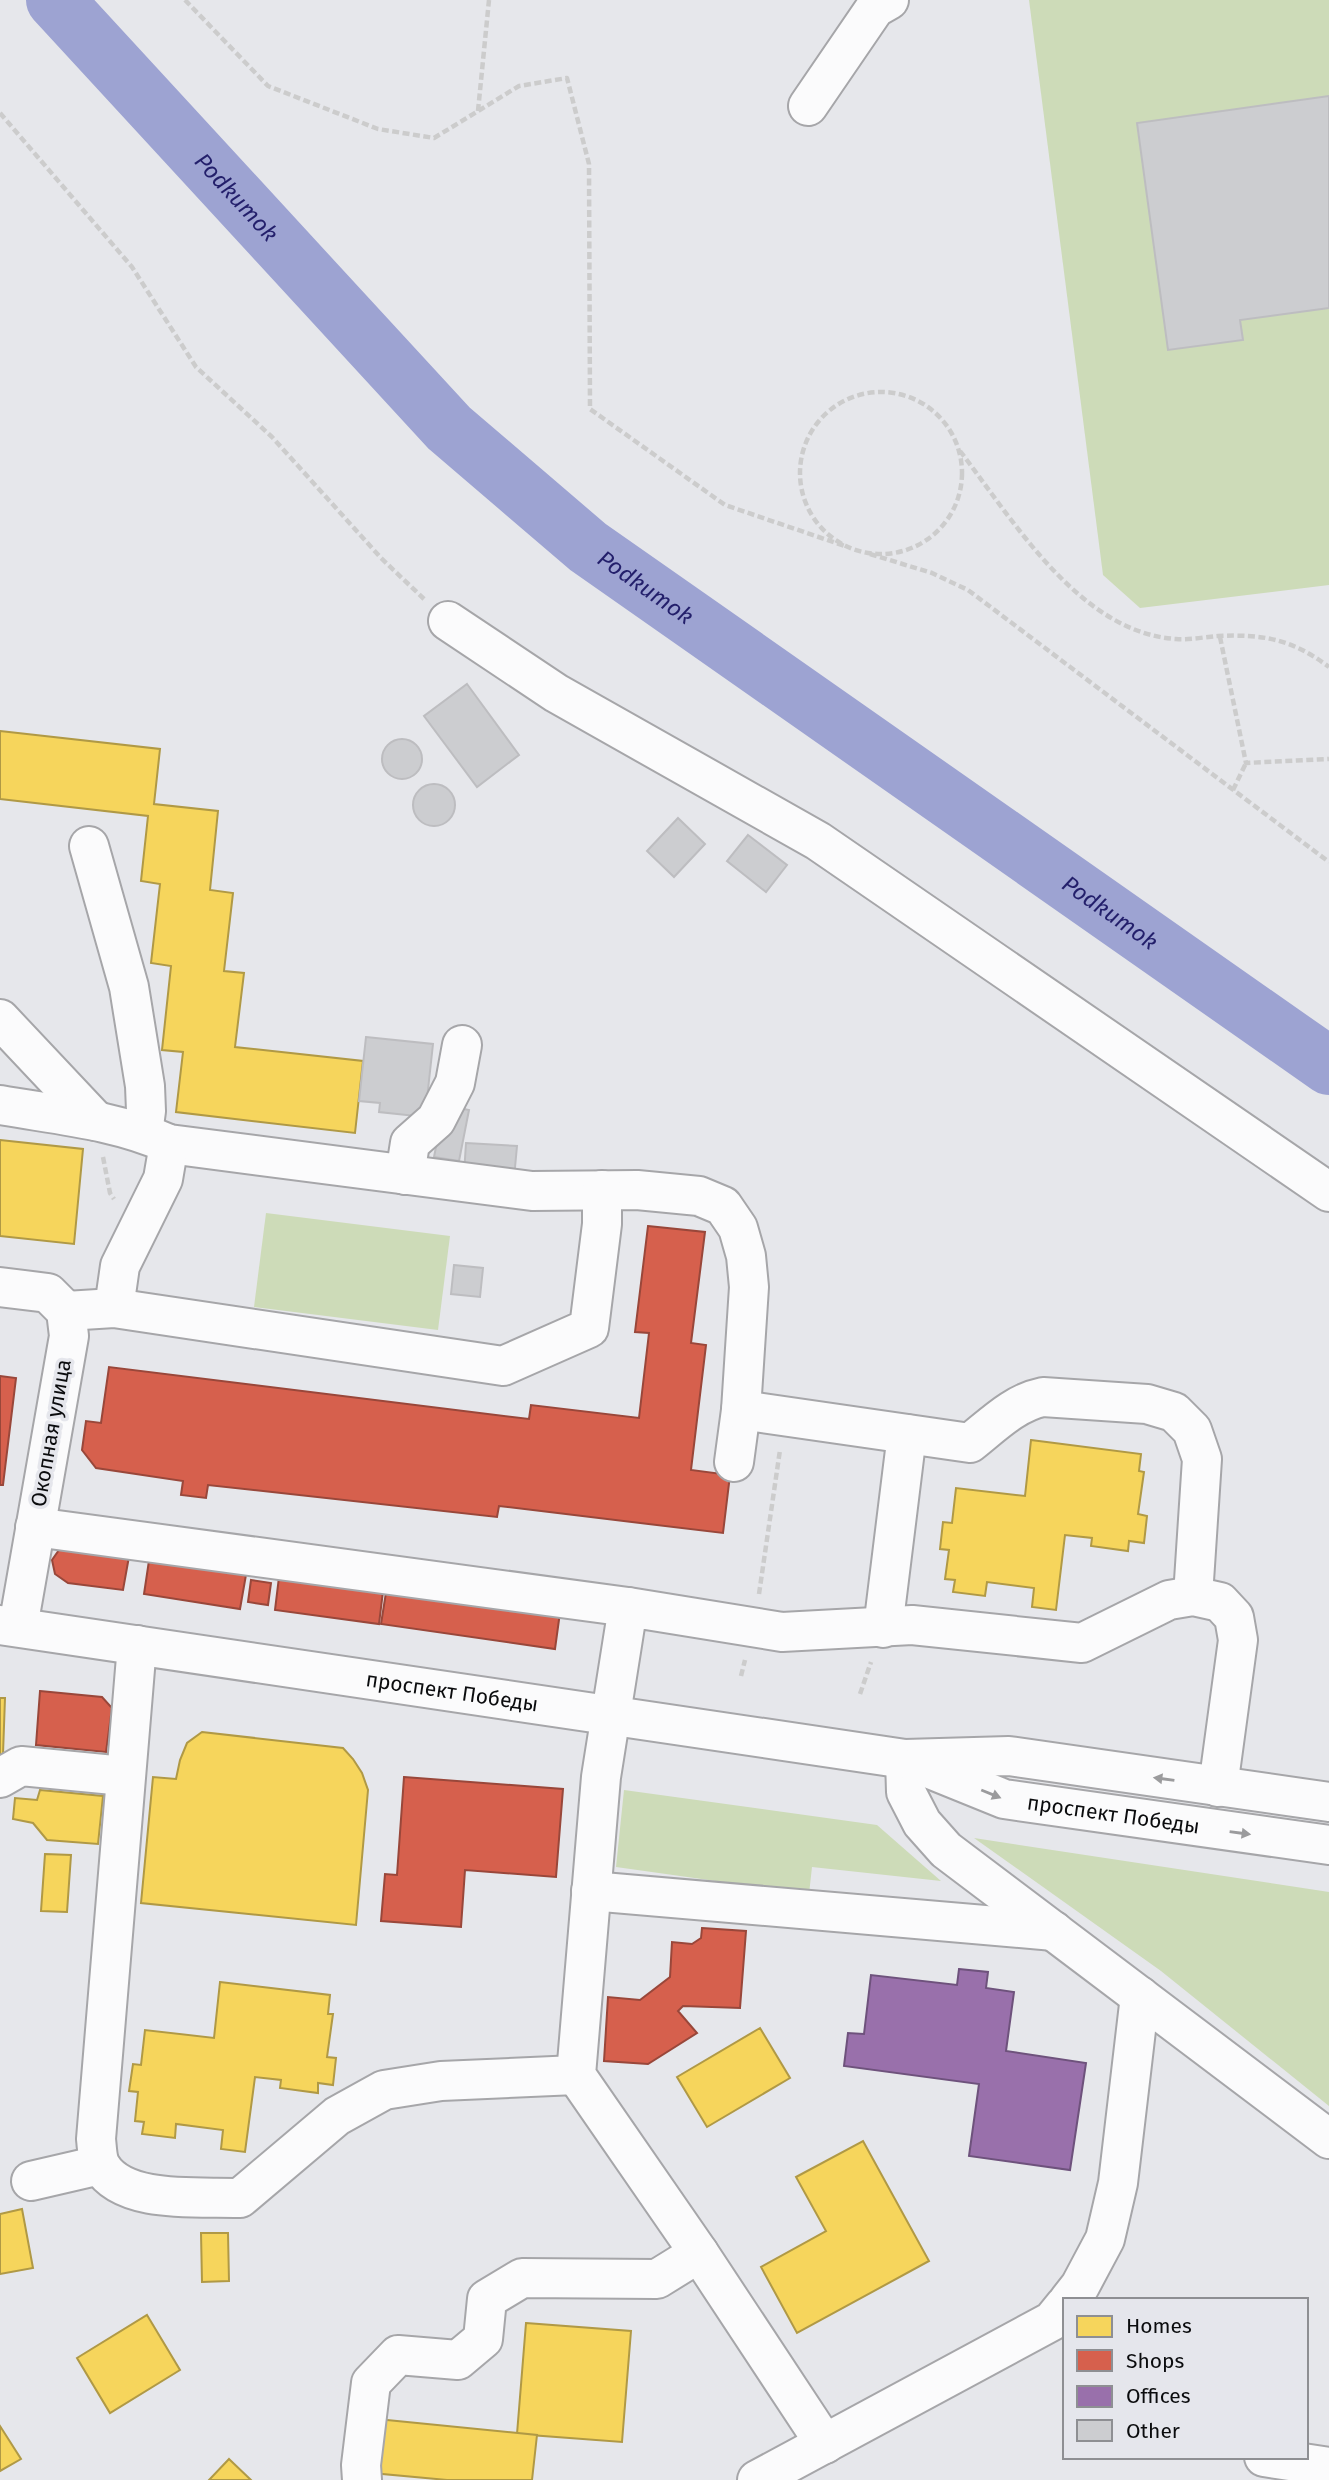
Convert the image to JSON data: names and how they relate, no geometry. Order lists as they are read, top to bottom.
{
  "streets": {
    "main road": ["Окопная улица", "проспект Победы"]
  },
  "crossings": [
    ["Окопная улица", "проспект Победы"]
  ],
  "water": ["Podkumok"],
  "legend": [
    "Homes",
    "Shops",
    "Offices",
    "Other"
  ]
}
